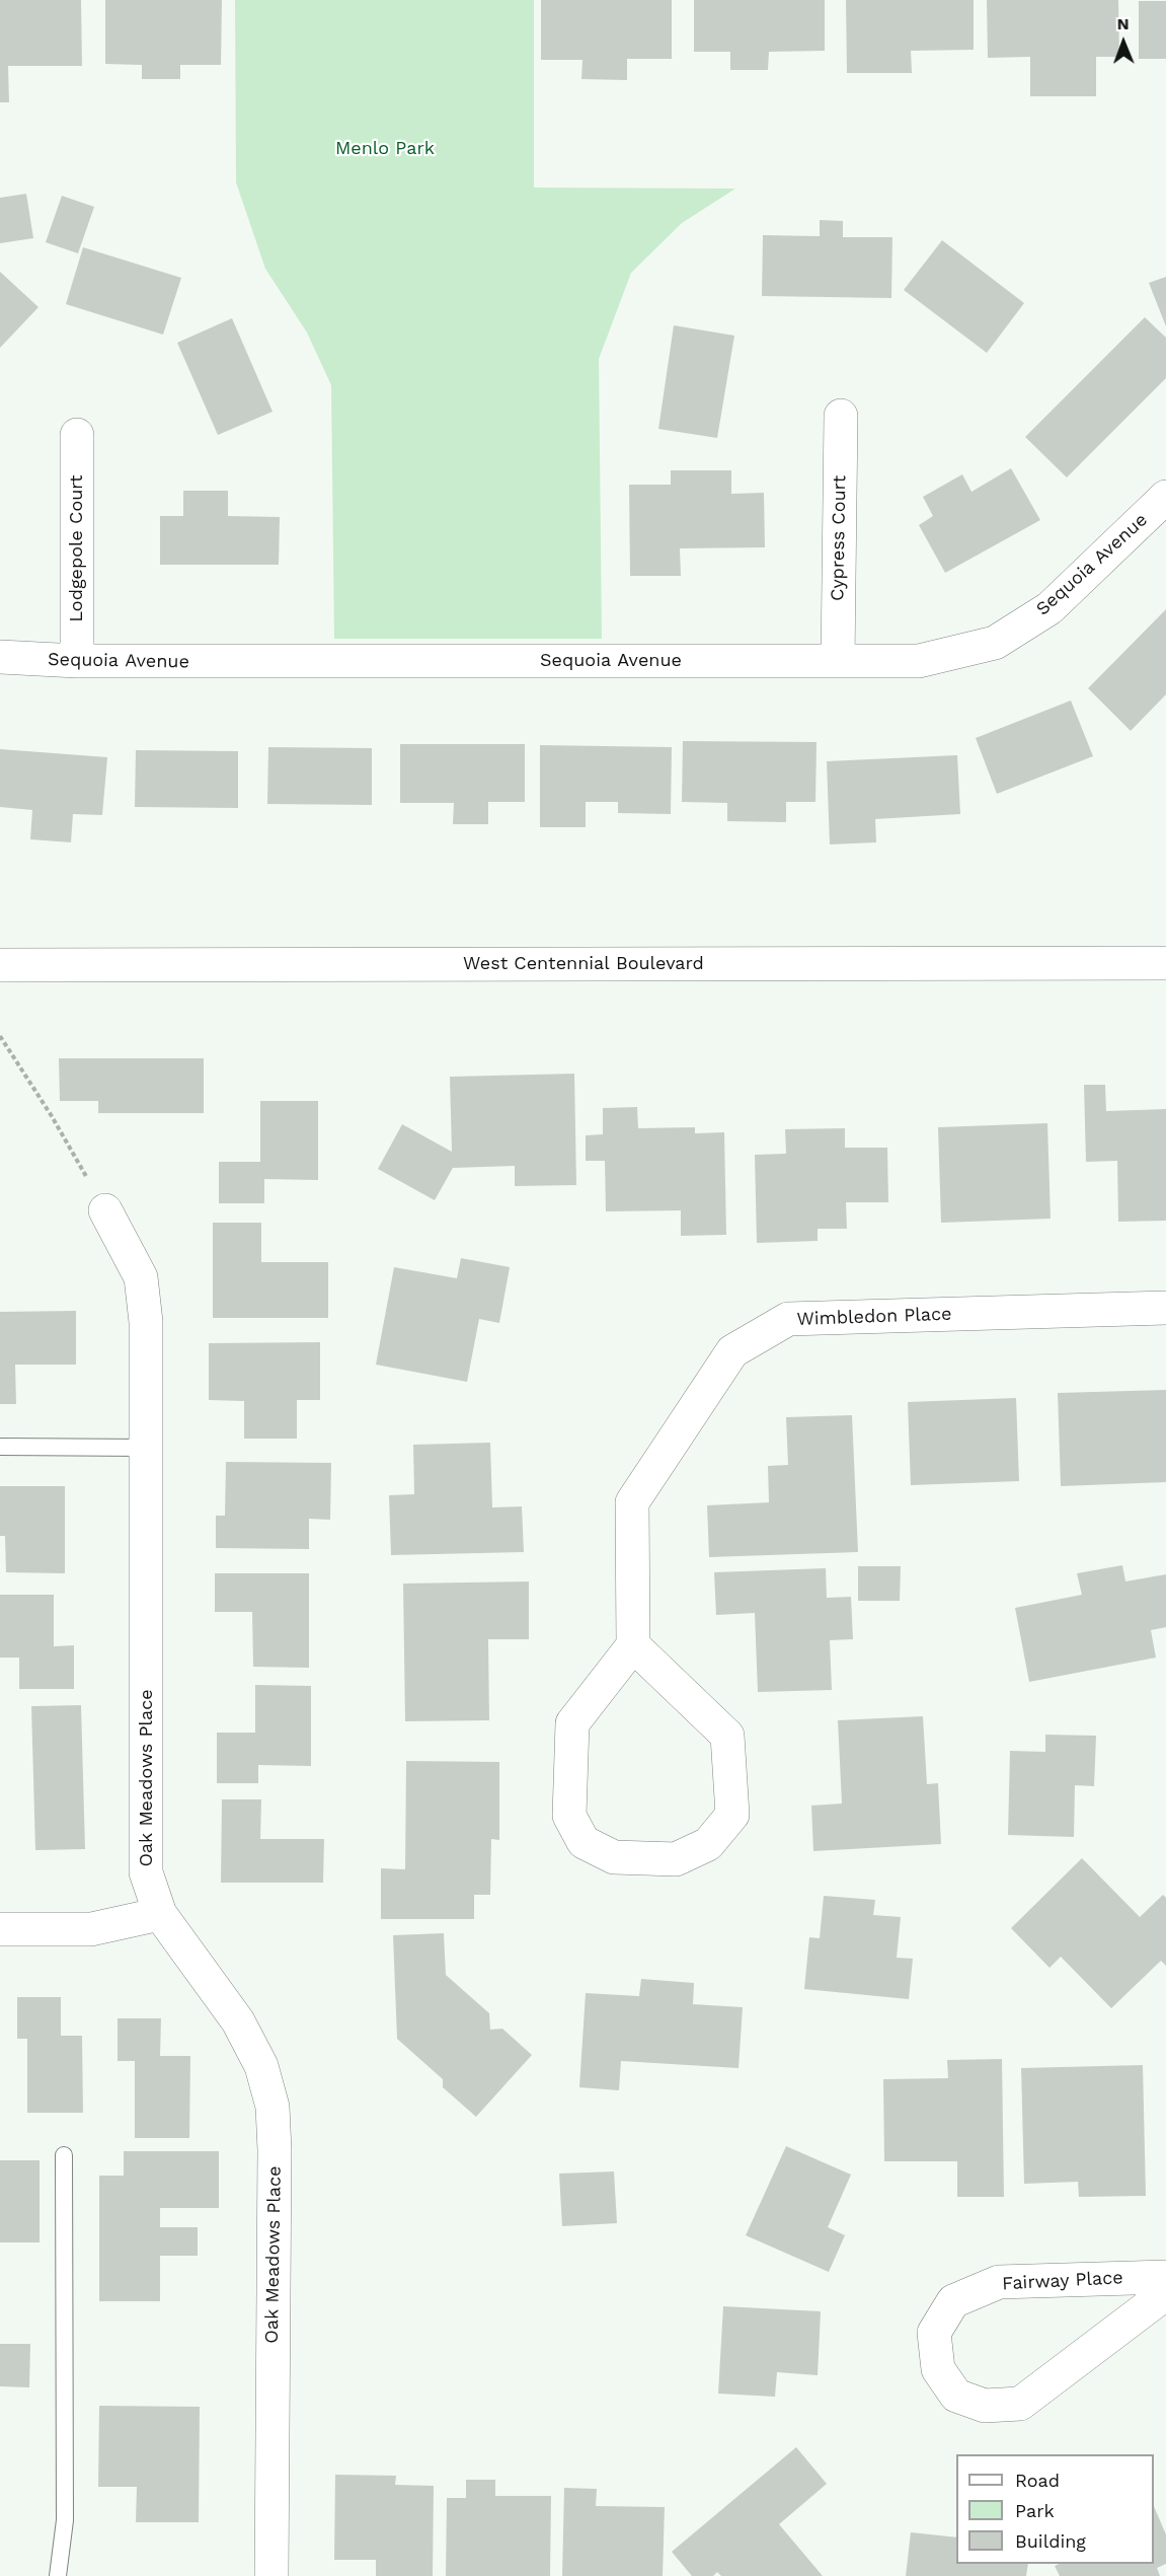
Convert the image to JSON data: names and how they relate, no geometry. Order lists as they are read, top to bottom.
{
  "streets": {
    "street": [
      "Cypress Court",
      "Lodgepole Court",
      "Sequoia Avenue",
      "West Centennial Boulevard",
      "Wimbledon Place",
      "Oak Meadows Place",
      "Fairway Place"
    ]
  },
  "crossings": [
    ["Cypress Court", "Sequoia Avenue"],
    ["Lodgepole Court", "Sequoia Avenue"]
  ],
  "parks": ["Menlo Park"],
  "legend": ["Road", "Park", "Building"],
  "north": "top"
}
